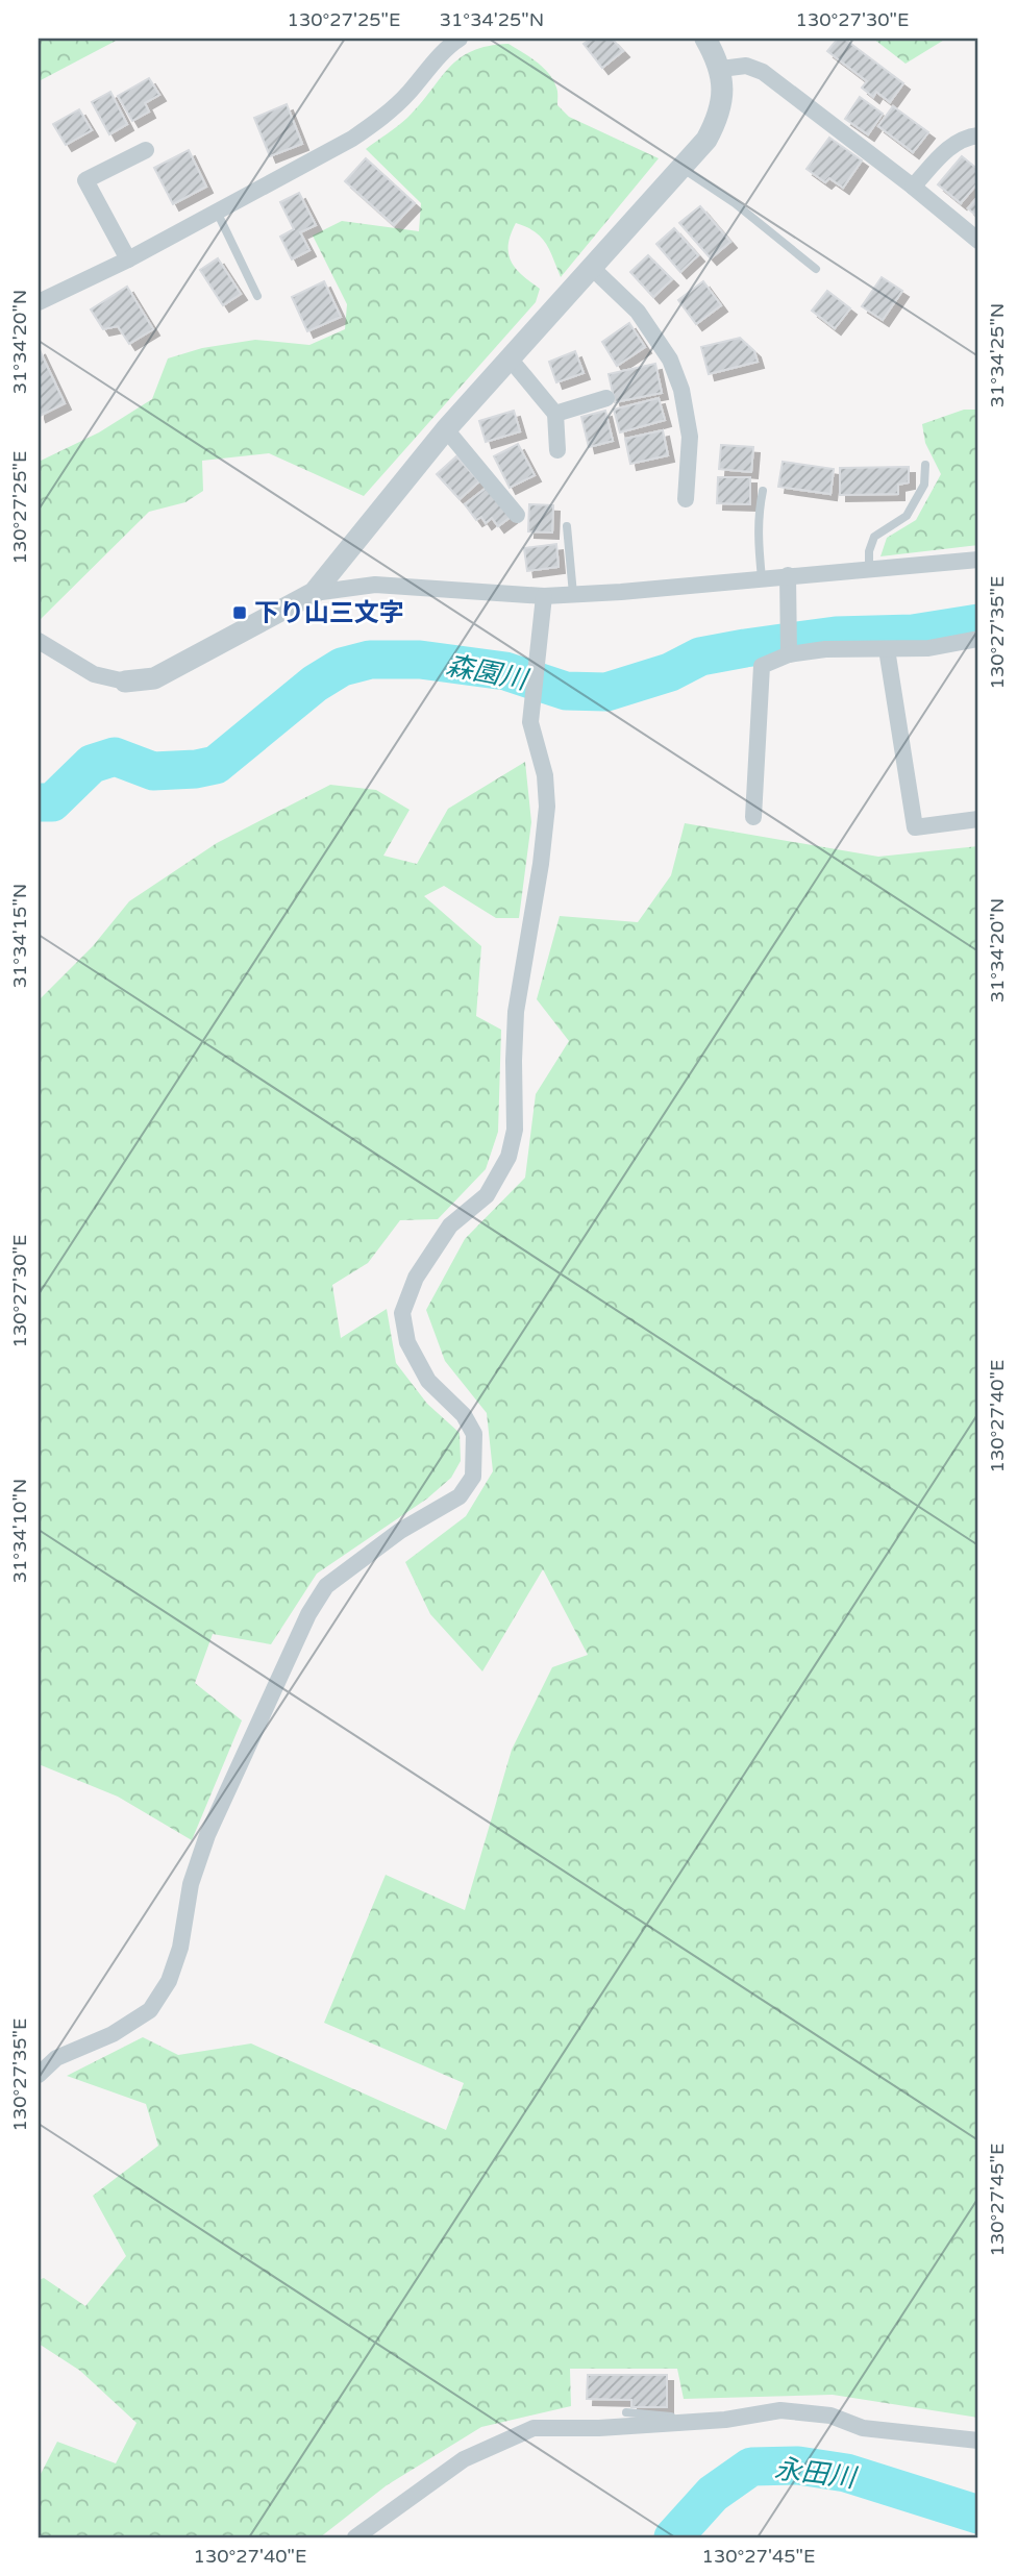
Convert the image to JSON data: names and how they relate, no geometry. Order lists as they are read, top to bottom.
{
  "water": ["森園川", "永田川"],
  "places": {
    "transit": ["下り山三文字"]
  },
  "coordinates": [
    "130°27'25\"E",
    "31°34'25\"N",
    "130°27'30\"E",
    "31°34'20\"N",
    "130°27'35\"E",
    "31°34'15\"N",
    "130°27'40\"E",
    "31°34'10\"N",
    "130°27'45\"E"
  ]
}
